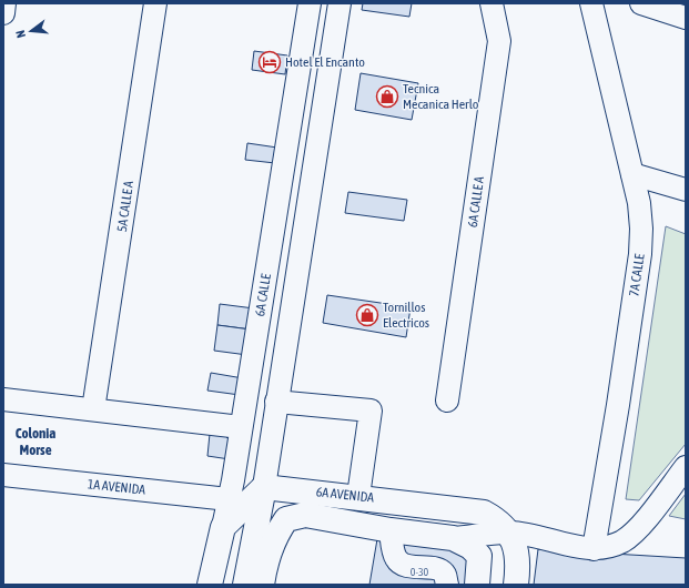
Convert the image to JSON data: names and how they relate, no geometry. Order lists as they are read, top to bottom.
{
  "streets": {
    "main road": ["6A CALLE", "6A AVENIDA"],
    "street": [
      "6A CALLE A",
      "5A CALLE A",
      "7A CALLE",
      "1A AVENIDA"
    ]
  },
  "crossings": [
    ["6A CALLE", "1A AVENIDA"]
  ],
  "districts": ["Colonia Morse"],
  "places": {
    "hotel": ["Hotel El Encanto"],
    "shop": ["Tecnica Mecanica Herlo", "Tornillos Electricos"]
  },
  "house_numbers": ["0-30"],
  "north": "left"
}
